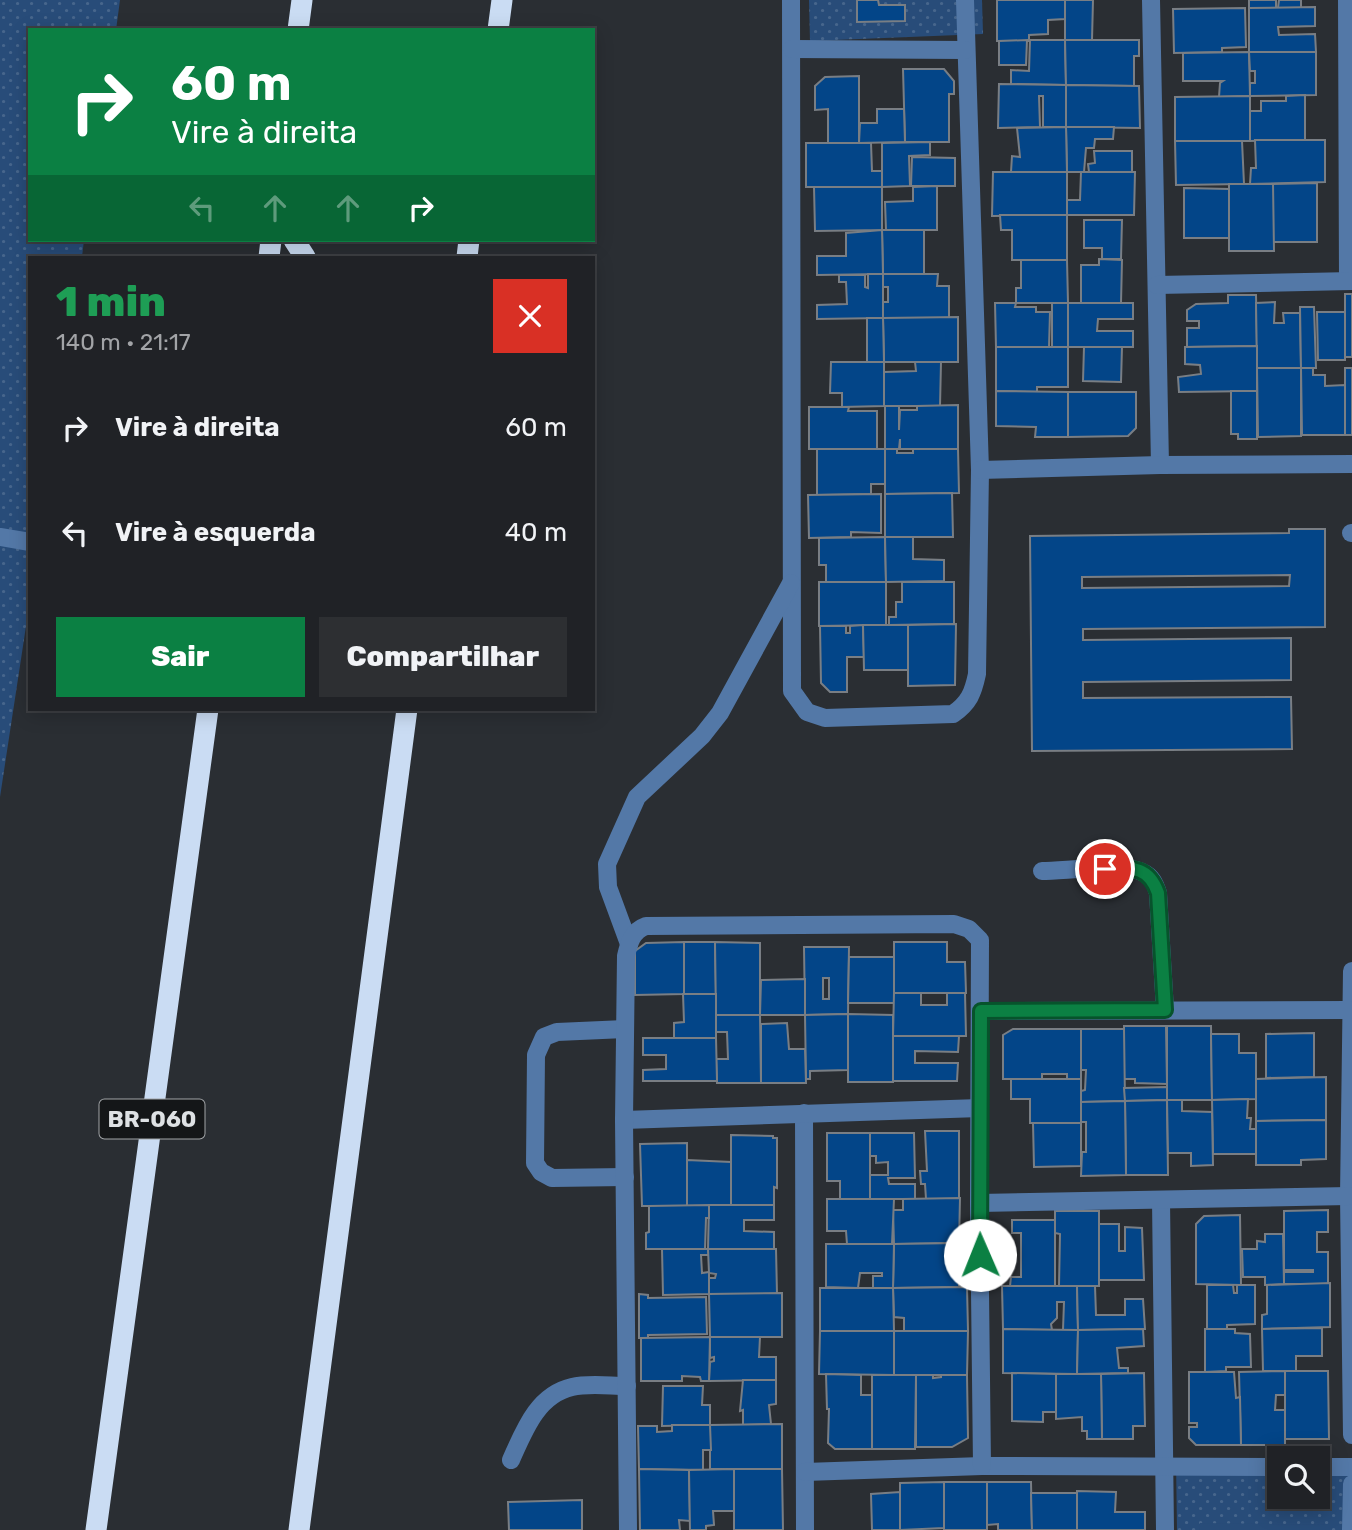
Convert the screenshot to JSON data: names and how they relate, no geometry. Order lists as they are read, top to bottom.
{
  "streets": {
    "highway": ["BR-060"]
  },
  "page": {
    "turn": ["60 m", "Vire à direita"],
    "heading": ["1 min", "140 m · 21:17"],
    "list": [
      {
        "name": "Vire à direita",
        "value": "60 m"
      },
      {
        "name": "Vire à esquerda",
        "value": "40 m"
      }
    ],
    "buttons": ["Sair", "Compartilhar"]
  }
}
